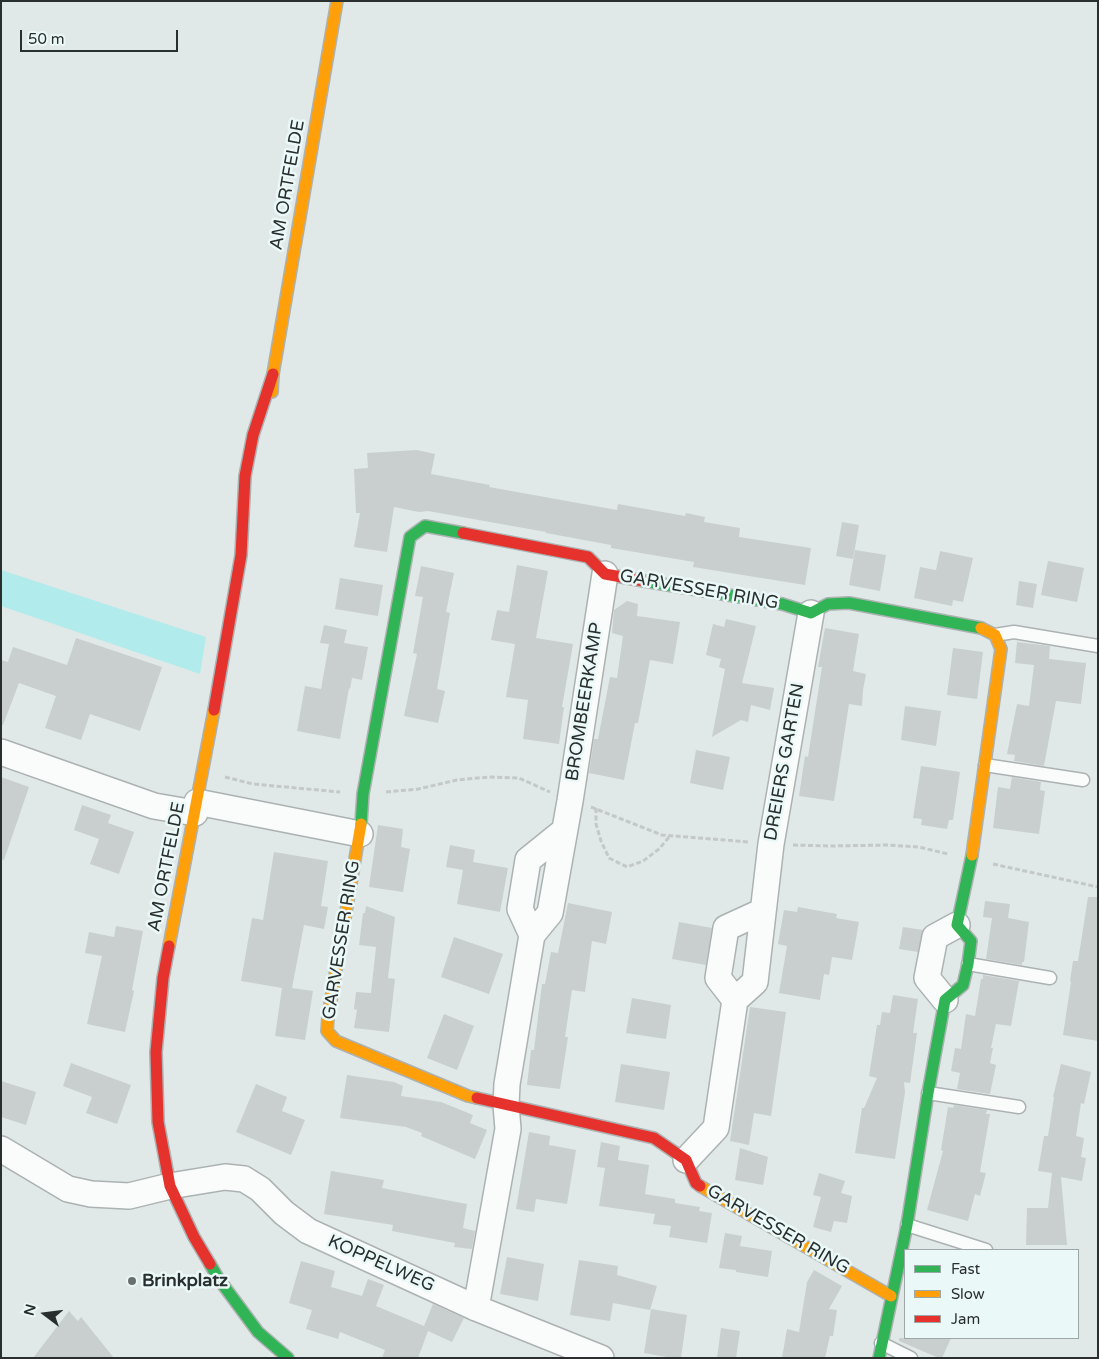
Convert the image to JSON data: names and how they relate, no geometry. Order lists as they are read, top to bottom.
{
  "streets": {
    "street": [
      "AM ORTFELDE",
      "GARVESSER RING",
      "BROMBEERKAMP",
      "DREIERS GARTEN",
      "KOPPELWEG"
    ]
  },
  "crossings": [
    ["AM ORTFELDE", "KOPPELWEG"],
    ["GARVESSER RING", "BROMBEERKAMP"],
    ["GARVESSER RING", "DREIERS GARTEN"]
  ],
  "places": ["Brinkplatz"],
  "legend": ["Fast", "Slow", "Jam"],
  "scale_bar": "50 m",
  "north": "left"
}
